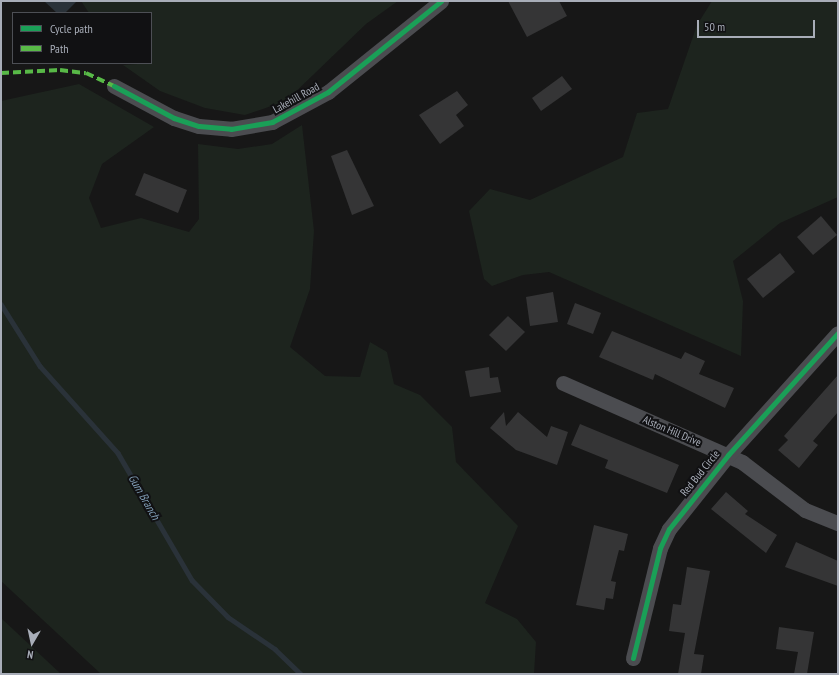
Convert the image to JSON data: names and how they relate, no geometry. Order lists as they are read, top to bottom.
{
  "streets": {
    "street": ["Lakehill Road", "Alston Hill Drive", "Red Bud Circle"]
  },
  "crossings": [
    ["Alston Hill Drive", "Red Bud Circle"]
  ],
  "water": ["Gum Branch"],
  "legend": ["Cycle path", "Path"],
  "scale_bar": "50 m",
  "north": "bottom"
}
